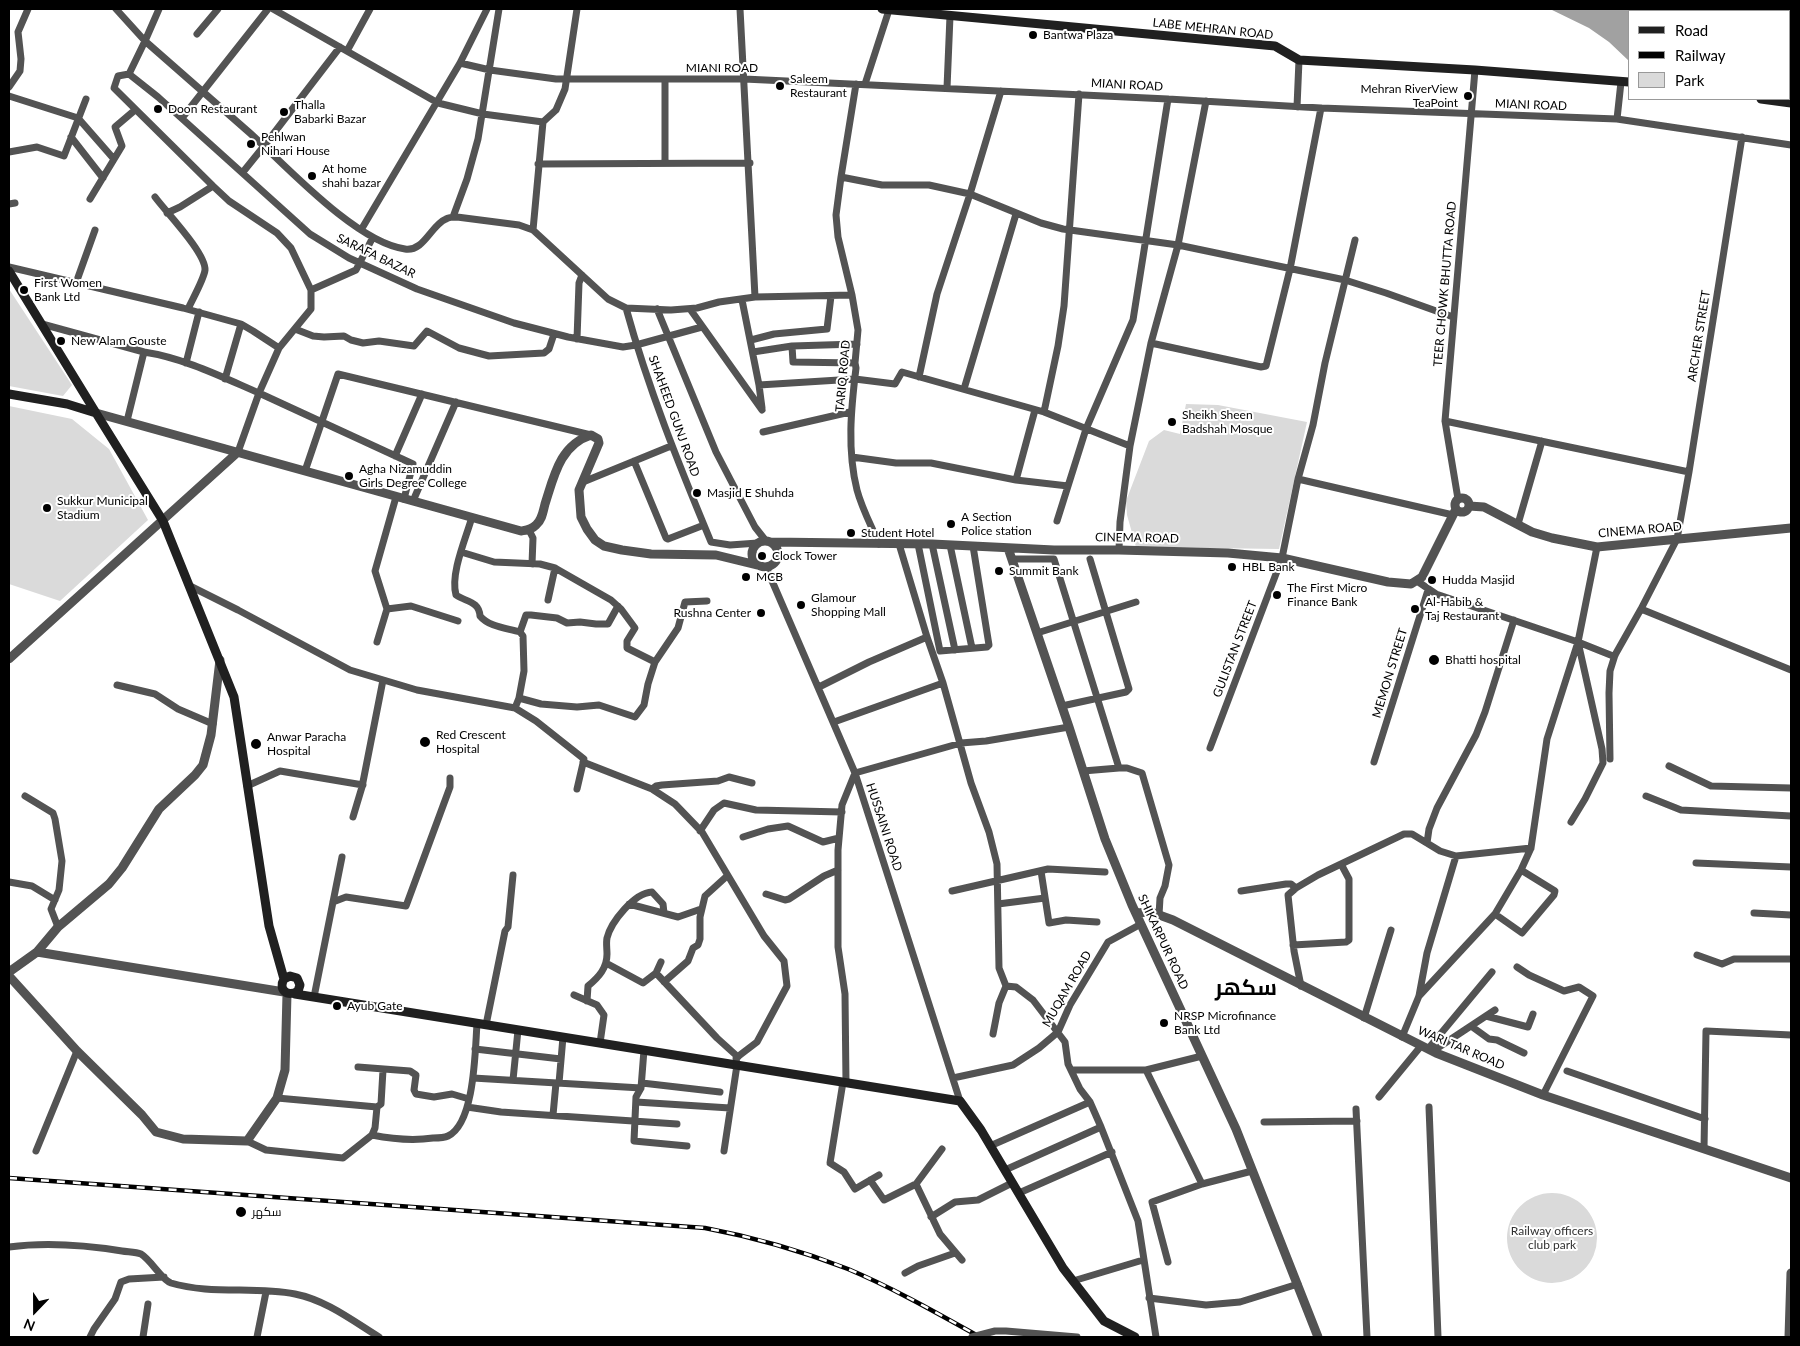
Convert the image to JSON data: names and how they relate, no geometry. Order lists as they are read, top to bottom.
{
  "streets": {
    "main road": ["LABE MEHRAN ROAD"],
    "street": [
      "MIANI ROAD",
      "SARAFA BAZAR",
      "TEER CHOWK BHUTTA ROAD",
      "ARCHER STREET",
      "TARIQ ROAD",
      "SHAHEED GUNJ ROAD",
      "CINEMA ROAD",
      "GULISTAN STREET",
      "MEMON STREET",
      "HUSSAINI ROAD",
      "SHIKARPUR ROAD",
      "MUQAM ROAD",
      "WARI TAR ROAD"
    ]
  },
  "crossings": [
    ["LABE MEHRAN ROAD", "TEER CHOWK BHUTTA ROAD"],
    ["MIANI ROAD", "TEER CHOWK BHUTTA ROAD"],
    ["MIANI ROAD", "ARCHER STREET"],
    ["MIANI ROAD", "TARIQ ROAD"],
    ["SARAFA BAZAR", "SHAHEED GUNJ ROAD"],
    ["TEER CHOWK BHUTTA ROAD", "CINEMA ROAD"],
    ["ARCHER STREET", "CINEMA ROAD"],
    ["TARIQ ROAD", "CINEMA ROAD"],
    ["CINEMA ROAD", "GULISTAN STREET"],
    ["CINEMA ROAD", "HUSSAINI ROAD"],
    ["CINEMA ROAD", "SHIKARPUR ROAD"],
    ["HUSSAINI ROAD", "MUQAM ROAD"],
    ["SHIKARPUR ROAD", "MUQAM ROAD"],
    ["SHIKARPUR ROAD", "WARI TAR ROAD"]
  ],
  "districts": ["سکھر"],
  "parks": ["Railway officers club park"],
  "places": [
    "Bantwa Plaza",
    "Saleem Restaurant",
    "Mehran RiverView TeaPoint",
    "Doon Restaurant",
    "Thalla Babarki Bazar",
    "Pehlwan Nihari House",
    "At home shahi bazar",
    "First Women Bank Ltd",
    "New Alam Gouste",
    "Sheikh Sheen Badshah Mosque",
    "Agha Nizamuddin Girls Degree College",
    "Masjid E Shuhda",
    "Sukkur Municipal Stadium",
    "A Section Police station",
    "Student Hotel",
    "Clock Tower",
    "HBL Bank",
    "Summit Bank",
    "MCB",
    "Hudda Masjid",
    "The First Micro Finance Bank",
    "Glamour Shopping Mall",
    "Al-Habib & Taj Restaurant",
    "Rushna Center",
    "Bhatti hospital",
    "Red Crescent Hospital",
    "Anwar Paracha Hospital",
    "Ayub Gate",
    "NRSP Microfinance Bank Ltd",
    "سكهر"
  ],
  "legend": ["Road", "Railway", "Park"],
  "north": "bottom"
}
